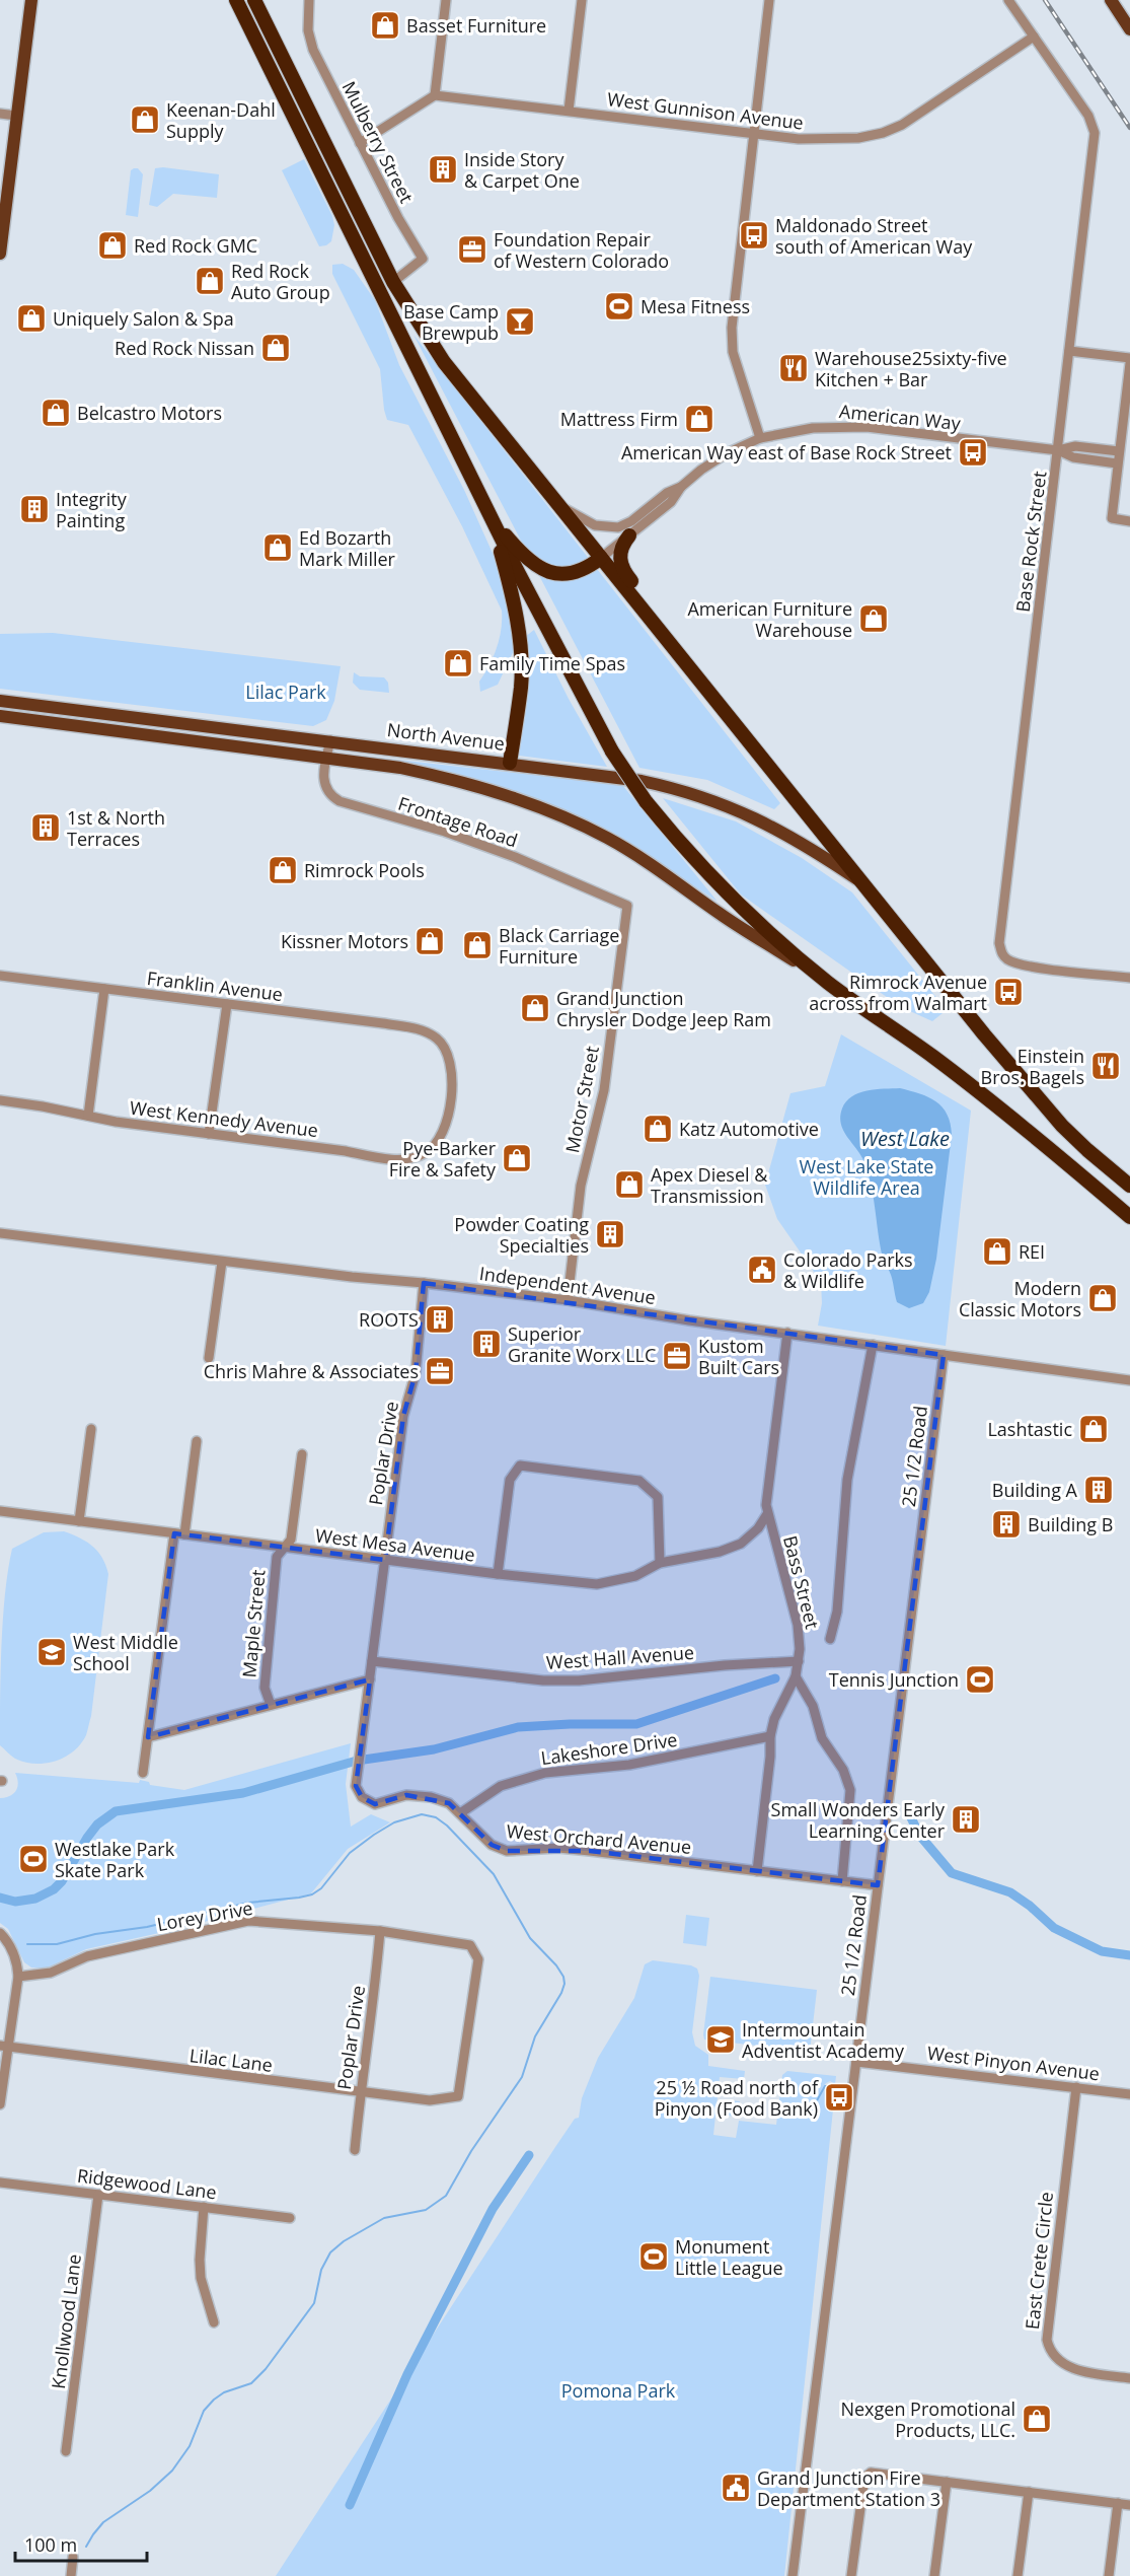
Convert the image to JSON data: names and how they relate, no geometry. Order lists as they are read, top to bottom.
{
  "streets": {
    "main road": ["North Avenue"],
    "street": [
      "West Gunnison Avenue",
      "Mulberry Street",
      "American Way",
      "Base Rock Street",
      "Frontage Road",
      "Franklin Avenue",
      "Motor Street",
      "West Kennedy Avenue",
      "Independent Avenue",
      "Poplar Drive",
      "25 1/2 Road",
      "West Mesa Avenue",
      "Bass Street",
      "Maple Street",
      "West Hall Avenue",
      "Lakeshore Drive",
      "West Orchard Avenue",
      "Lorey Drive",
      "Lilac Lane",
      "West Pinyon Avenue",
      "Ridgewood Lane",
      "East Crete Circle",
      "Knollwood Lane"
    ]
  },
  "crossings": [
    ["West Gunnison Avenue", "Base Rock Street"],
    ["American Way", "Base Rock Street"],
    ["North Avenue", "Frontage Road"],
    ["Frontage Road", "Motor Street"],
    ["Franklin Avenue", "West Kennedy Avenue"],
    ["Motor Street", "Independent Avenue"],
    ["Independent Avenue", "Poplar Drive"],
    ["Independent Avenue", "25 1/2 Road"],
    ["Independent Avenue", "Bass Street"],
    ["Poplar Drive", "West Mesa Avenue"],
    ["Poplar Drive", "West Hall Avenue"],
    ["Poplar Drive", "West Orchard Avenue"],
    ["Poplar Drive", "Lorey Drive"],
    ["Poplar Drive", "Lilac Lane"],
    ["25 1/2 Road", "West Orchard Avenue"],
    ["25 1/2 Road", "West Pinyon Avenue"],
    ["West Mesa Avenue", "Bass Street"],
    ["West Mesa Avenue", "Maple Street"],
    ["Bass Street", "West Hall Avenue"],
    ["Bass Street", "Lakeshore Drive"],
    ["Bass Street", "West Orchard Avenue"],
    ["Lakeshore Drive", "West Orchard Avenue"],
    ["Lorey Drive", "Lilac Lane"],
    ["West Pinyon Avenue", "East Crete Circle"],
    ["Ridgewood Lane", "Knollwood Lane"]
  ],
  "water": ["West Lake"],
  "parks": ["Lilac Park", "West Lake State Wildlife Area", "Pomona Park"],
  "places": {
    "shop": [
      "Basset Furniture",
      "Keenan-Dahl Supply",
      "Red Rock GMC",
      "Red Rock Auto Group",
      "Uniquely Salon & Spa",
      "Red Rock Nissan",
      "Belcastro Motors",
      "Mattress Firm",
      "Ed Bozarth Mark Miller",
      "American Furniture Warehouse",
      "Family Time Spas",
      "Rimrock Pools",
      "Kissner Motors",
      "Black Carriage Furniture",
      "Grand Junction Chrysler Dodge Jeep Ram",
      "Katz Automotive",
      "Pye-Barker Fire & Safety",
      "Apex Diesel & Transmission",
      "REI",
      "Modern Classic Motors",
      "Lashtastic",
      "Nexgen Promotional Products, LLC."
    ],
    "building": [
      "Inside Story & Carpet One",
      "Integrity Painting",
      "1st & North Terraces",
      "Powder Coating Specialties",
      "ROOTS",
      "Superior Granite Worx LLC",
      "Building A",
      "Building B",
      "Small Wonders Early Learning Center"
    ],
    "bus stop": [
      "Maldonado Street south of American Way",
      "American Way east of Base Rock Street",
      "Rimrock Avenue across from Walmart",
      "25 ½ Road north of Pinyon (Food Bank)"
    ],
    "office": ["Foundation Repair of Western Colorado", "Kustom Built Cars", "Chris Mahre & Associates"],
    "sports": [
      "Mesa Fitness",
      "Tennis Junction",
      "Westlake Park Skate Park",
      "Monument Little League"
    ],
    "bar": ["Base Camp Brewpub"],
    "restaurant": ["Warehouse25sixty-five Kitchen + Bar", "Einstein Bros. Bagels"],
    "public building": ["Colorado Parks & Wildlife", "Grand Junction Fire Department Station 3"],
    "school or university": ["West Middle School", "Intermountain Adventist Academy"]
  },
  "scale_bar": "100 m"
}
